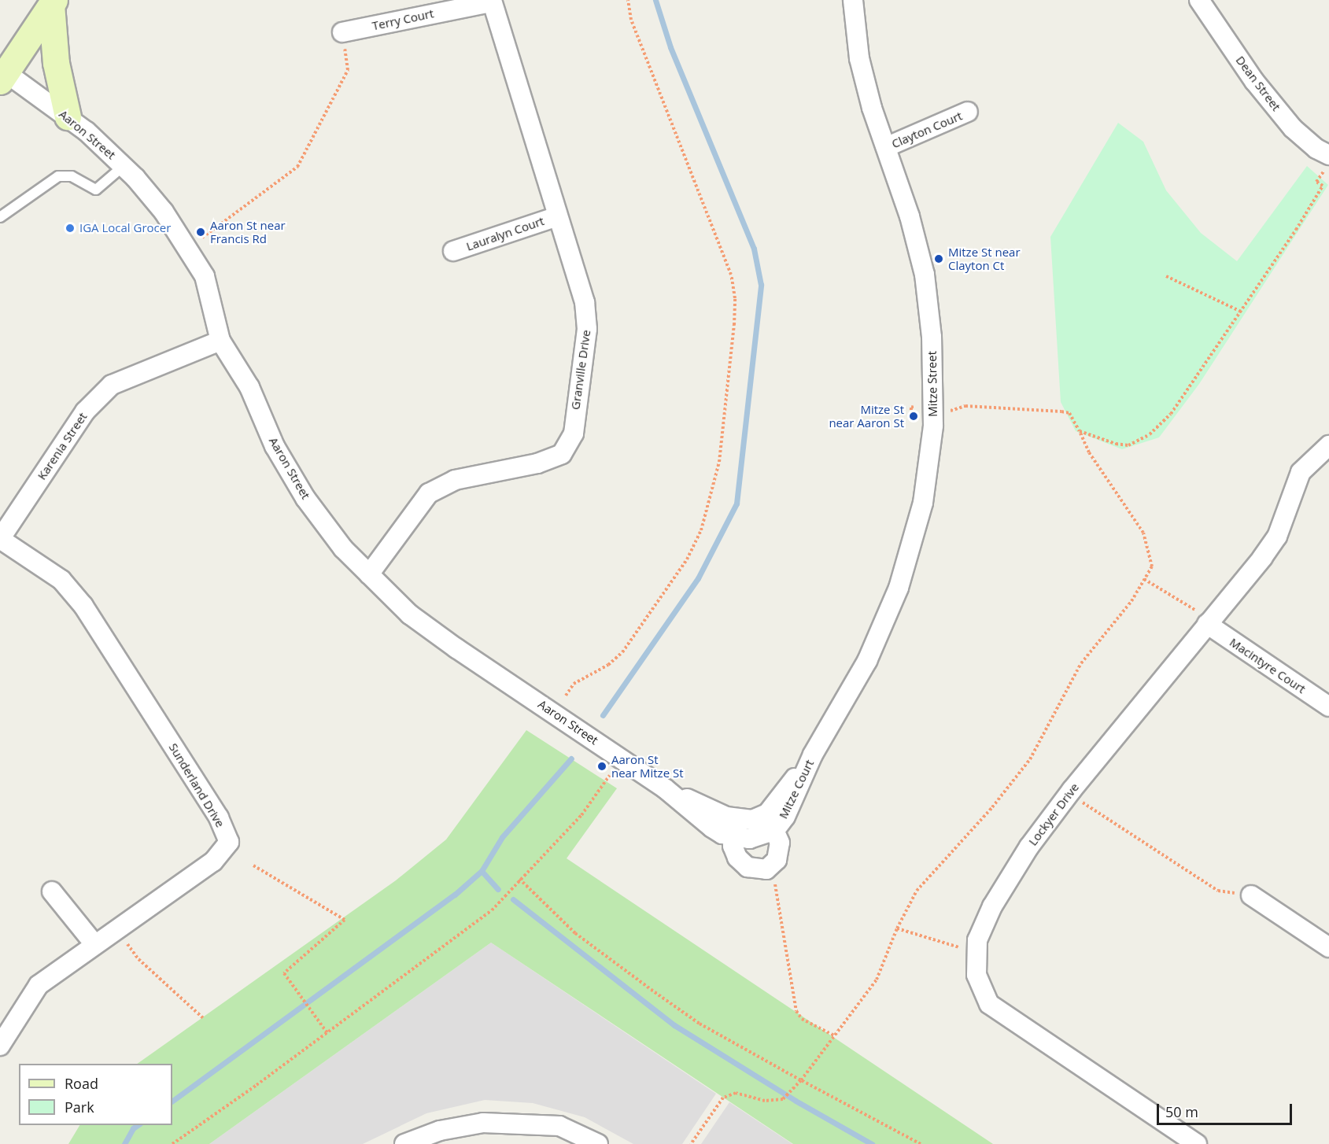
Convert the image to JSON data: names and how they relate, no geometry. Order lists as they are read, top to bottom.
{
  "streets": {
    "street": [
      "Terry Court",
      "Dean Street",
      "Clayton Court",
      "Aaron Street",
      "Lauralyn Court",
      "Granville Drive",
      "Mitze Street",
      "Karenia Street",
      "Macintyre Court",
      "Sunderland Drive",
      "Mitze Court",
      "Lockyer Drive"
    ]
  },
  "crossings": [
    ["Terry Court", "Granville Drive"],
    ["Clayton Court", "Mitze Street"],
    ["Aaron Street", "Granville Drive"],
    ["Aaron Street", "Karenia Street"],
    ["Aaron Street", "Mitze Court"],
    ["Lauralyn Court", "Granville Drive"],
    ["Mitze Street", "Mitze Court"],
    ["Karenia Street", "Sunderland Drive"],
    ["Macintyre Court", "Lockyer Drive"]
  ],
  "places": [
    "IGA Local Grocer",
    "Aaron St near Francis Rd",
    "Mitze St near Clayton Ct",
    "Mitze St near Aaron St",
    "Aaron St near Mitze St"
  ],
  "legend": ["Road", "Park"],
  "scale_bar": "50 m"
}
